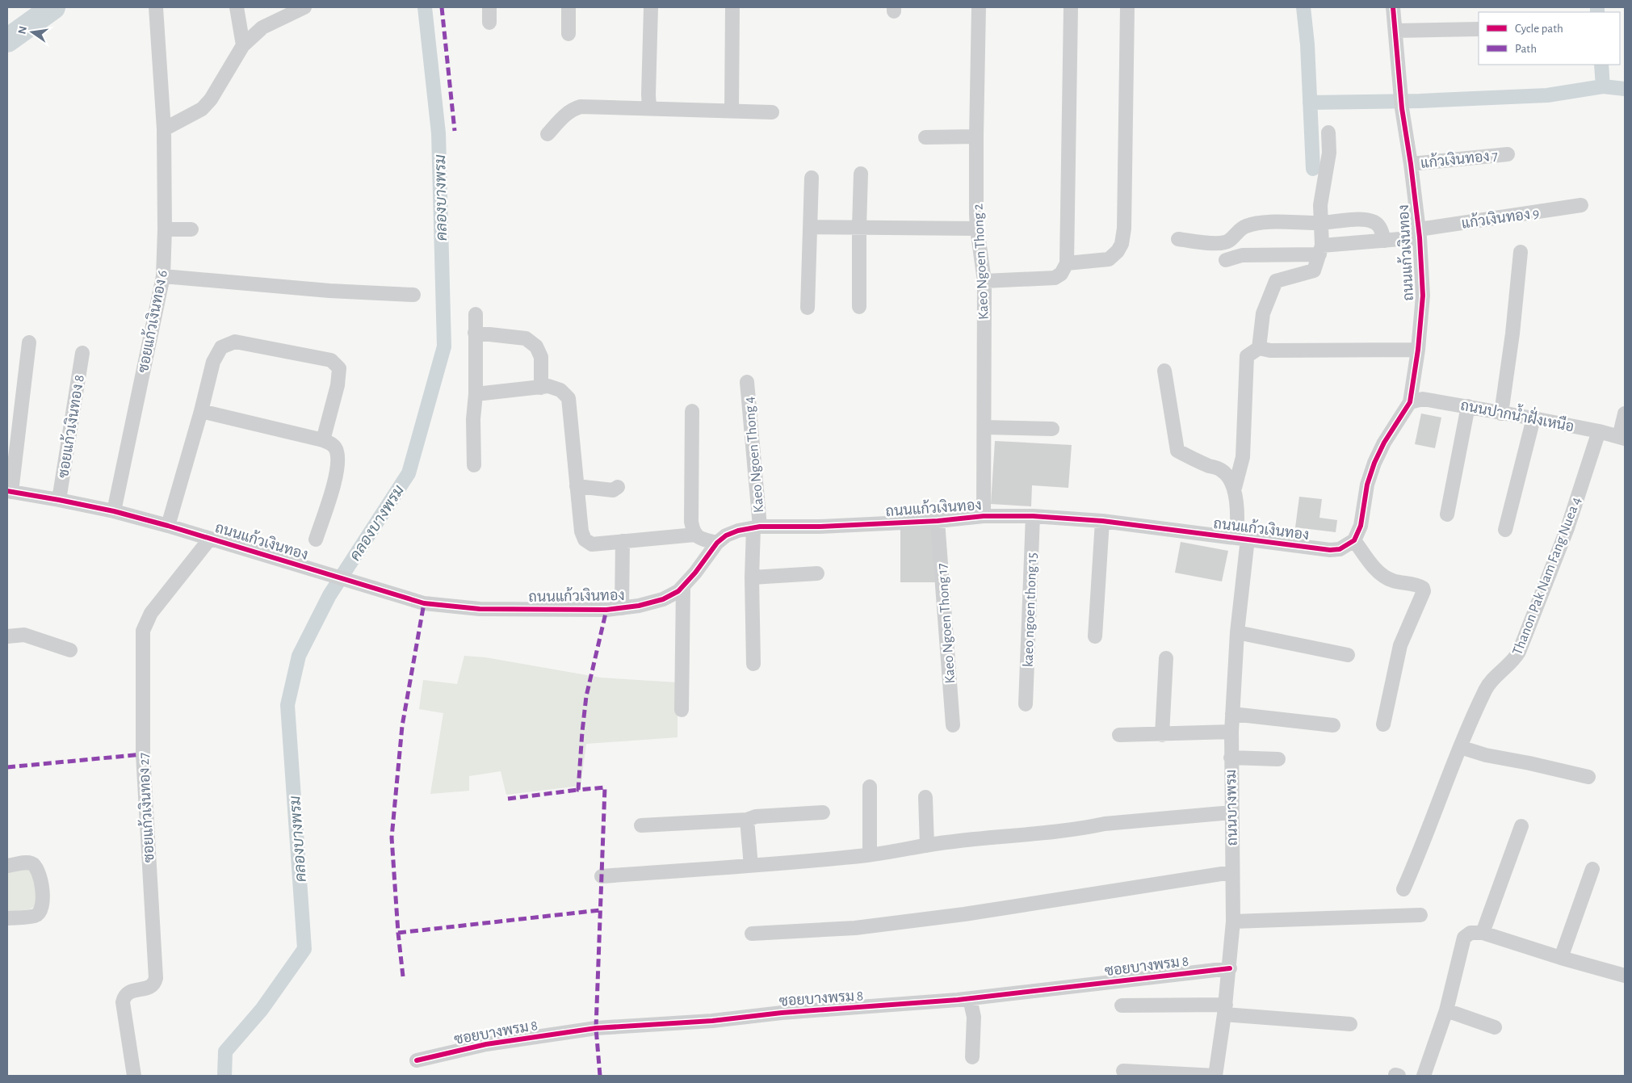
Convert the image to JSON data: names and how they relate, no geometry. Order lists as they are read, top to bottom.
{
  "streets": {
    "street": [
      "แก้วเงินทอง 7",
      "แก้วเงินทอง 9",
      "ถนนแก้วเงินทอง",
      "Kaeo Ngoen Thong 2",
      "ซอยแก้วเงินทอง 6",
      "ถนนปากน้ำฝั่งเหนือ",
      "ซอยแก้วเงินทอง 8",
      "Kaeo Ngoen Thong 4",
      "Thanon Pak Nam Fang Nuea 4",
      "kaeo ngoen thong 15",
      "Kaeo Ngoen Thong 17",
      "ซอยแก้วเงินทอง 27",
      "ถนนบางพรม",
      "ซอยบางพรม 8"
    ]
  },
  "crossings": [
    ["แก้วเงินทอง 7", "ถนนแก้วเงินทอง"],
    ["แก้วเงินทอง 9", "ถนนแก้วเงินทอง"],
    ["ถนนแก้วเงินทอง", "Kaeo Ngoen Thong 2"],
    ["ถนนแก้วเงินทอง", "ซอยแก้วเงินทอง 6"],
    ["ถนนแก้วเงินทอง", "ถนนปากน้ำฝั่งเหนือ"],
    ["ถนนแก้วเงินทอง", "ซอยแก้วเงินทอง 8"],
    ["ถนนแก้วเงินทอง", "Kaeo Ngoen Thong 4"],
    ["ถนนแก้วเงินทอง", "kaeo ngoen thong 15"],
    ["ถนนแก้วเงินทอง", "Kaeo Ngoen Thong 17"],
    ["ถนนแก้วเงินทอง", "ซอยแก้วเงินทอง 27"],
    ["ถนนแก้วเงินทอง", "ถนนบางพรม"],
    ["ถนนปากน้ำฝั่งเหนือ", "Thanon Pak Nam Fang Nuea 4"],
    ["ถนนบางพรม", "ซอยบางพรม 8"]
  ],
  "water": ["คลองบางพรม"],
  "legend": ["Cycle path", "Path"],
  "north": "left"
}
